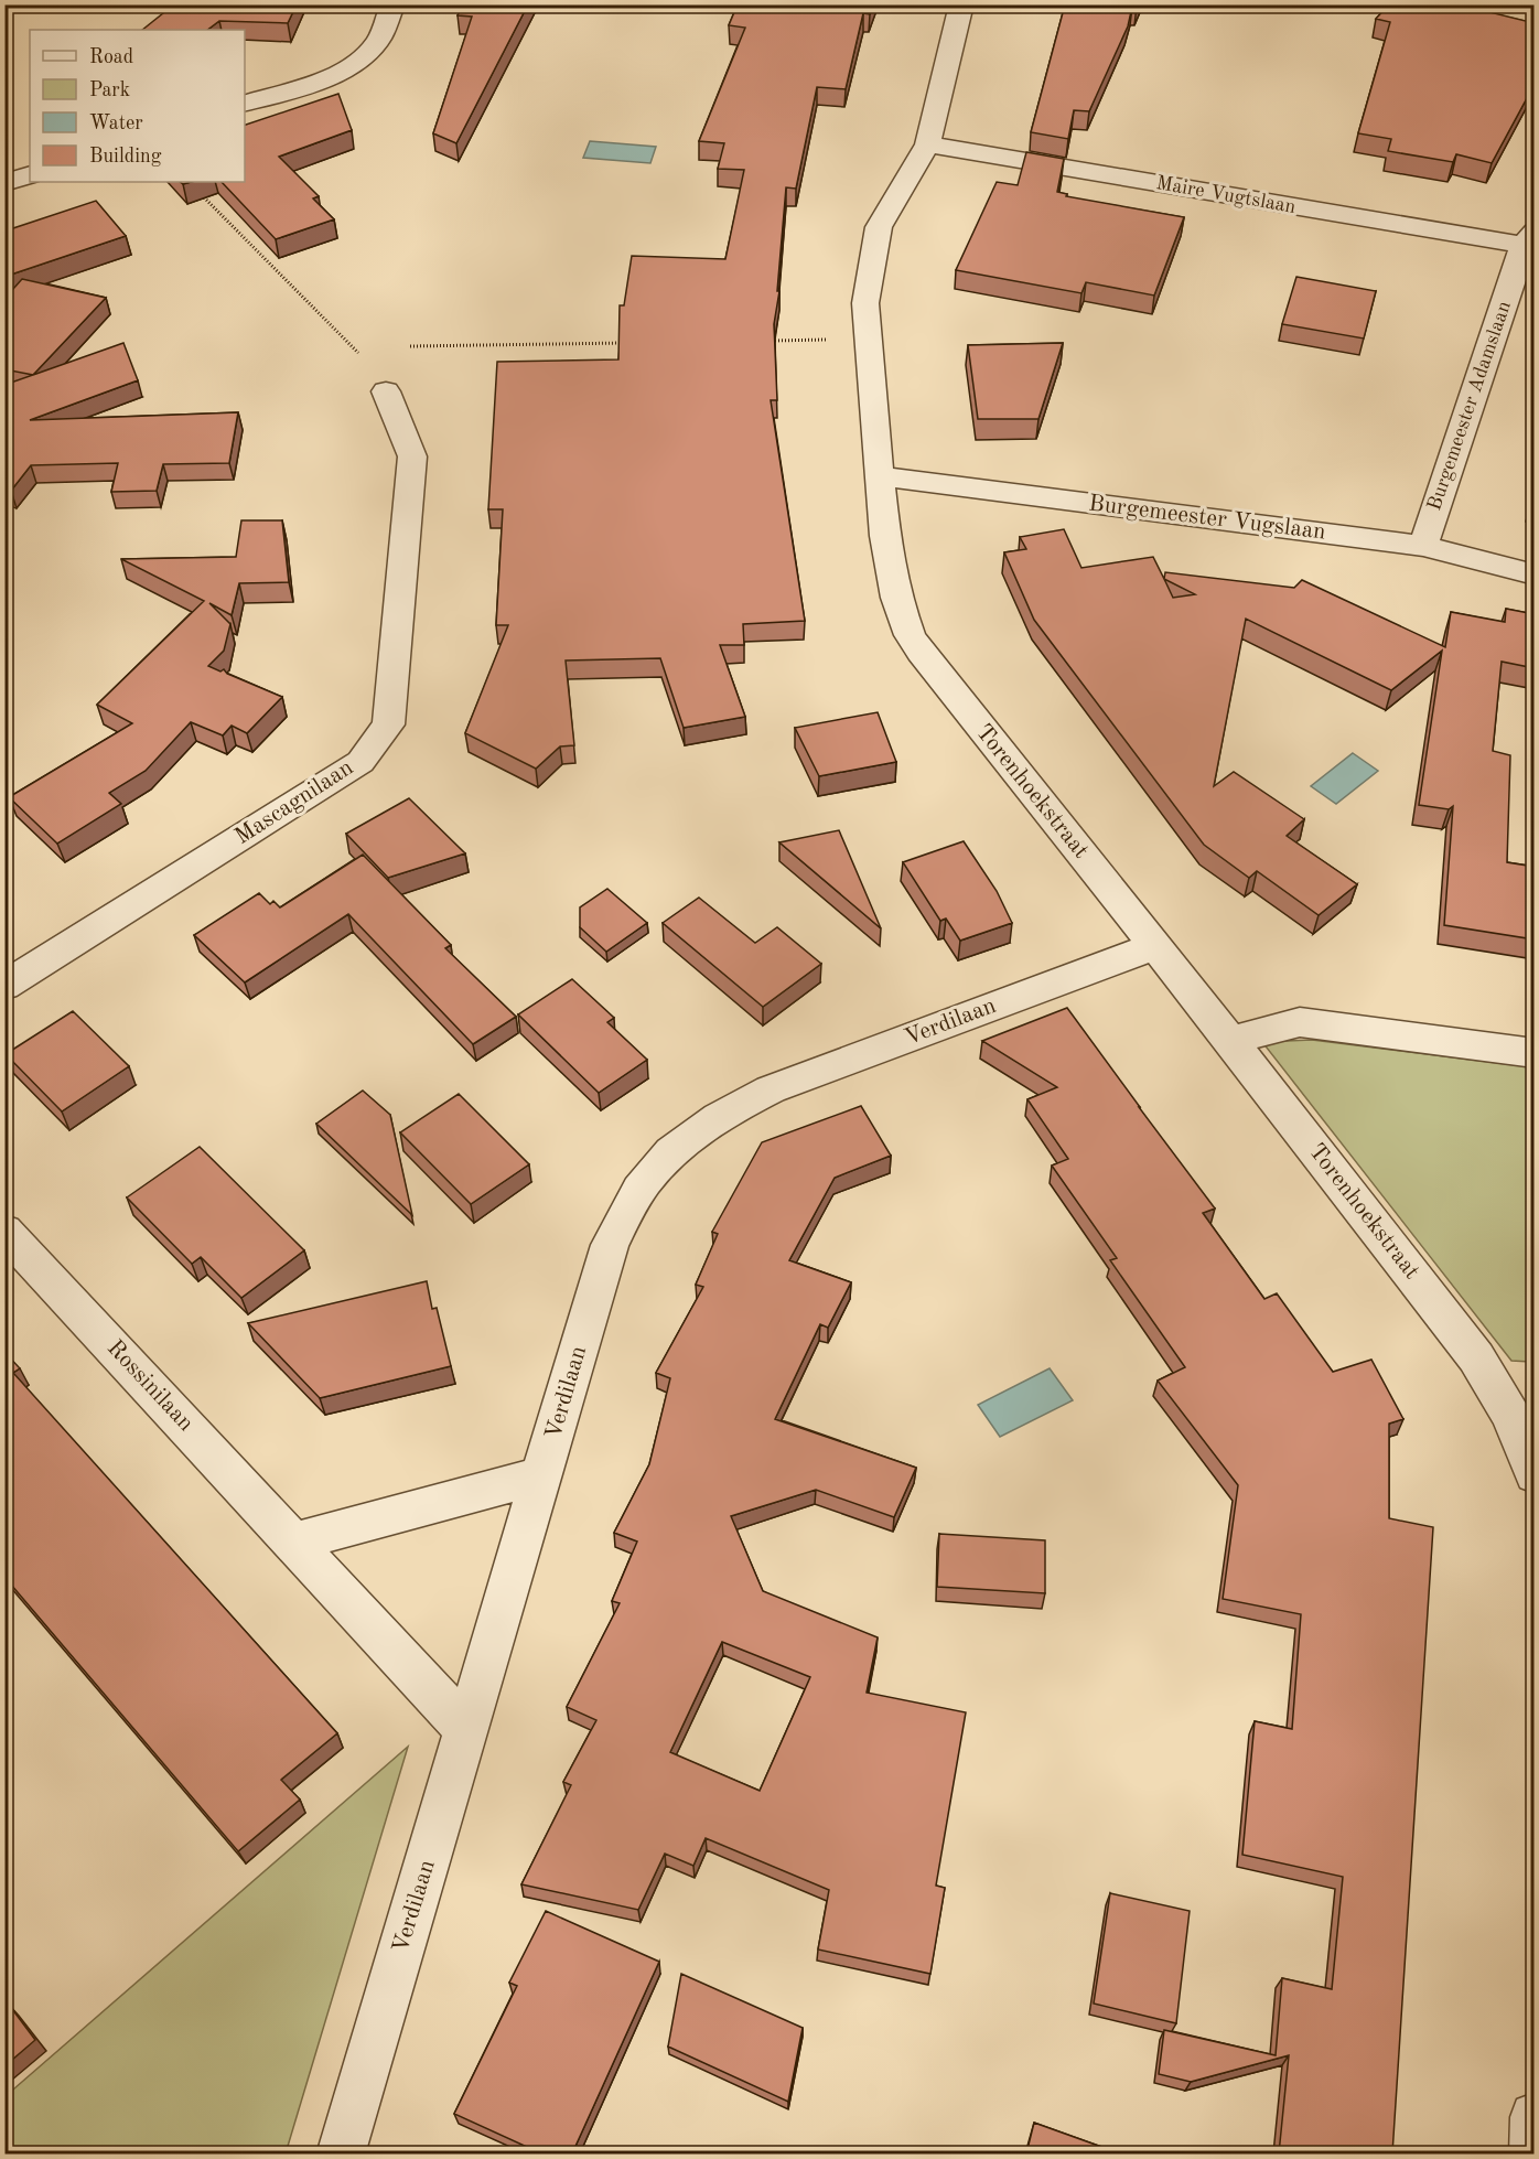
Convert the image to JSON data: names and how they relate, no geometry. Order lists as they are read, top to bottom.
{
  "streets": {
    "street": [
      "Maire Vugtslaan",
      "Burgemeester Adamslaan",
      "Burgemeester Vugslaan",
      "Torenhoekstraat",
      "Mascagnilaan",
      "Verdilaan",
      "Rossinilaan"
    ]
  },
  "crossings": [
    ["Maire Vugtslaan", "Burgemeester Adamslaan"],
    ["Maire Vugtslaan", "Torenhoekstraat"],
    ["Burgemeester Adamslaan", "Burgemeester Vugslaan"],
    ["Burgemeester Vugslaan", "Torenhoekstraat"],
    ["Torenhoekstraat", "Verdilaan"],
    ["Verdilaan", "Rossinilaan"]
  ],
  "legend": [
    "Road",
    "Park",
    "Water",
    "Building"
  ]
}
